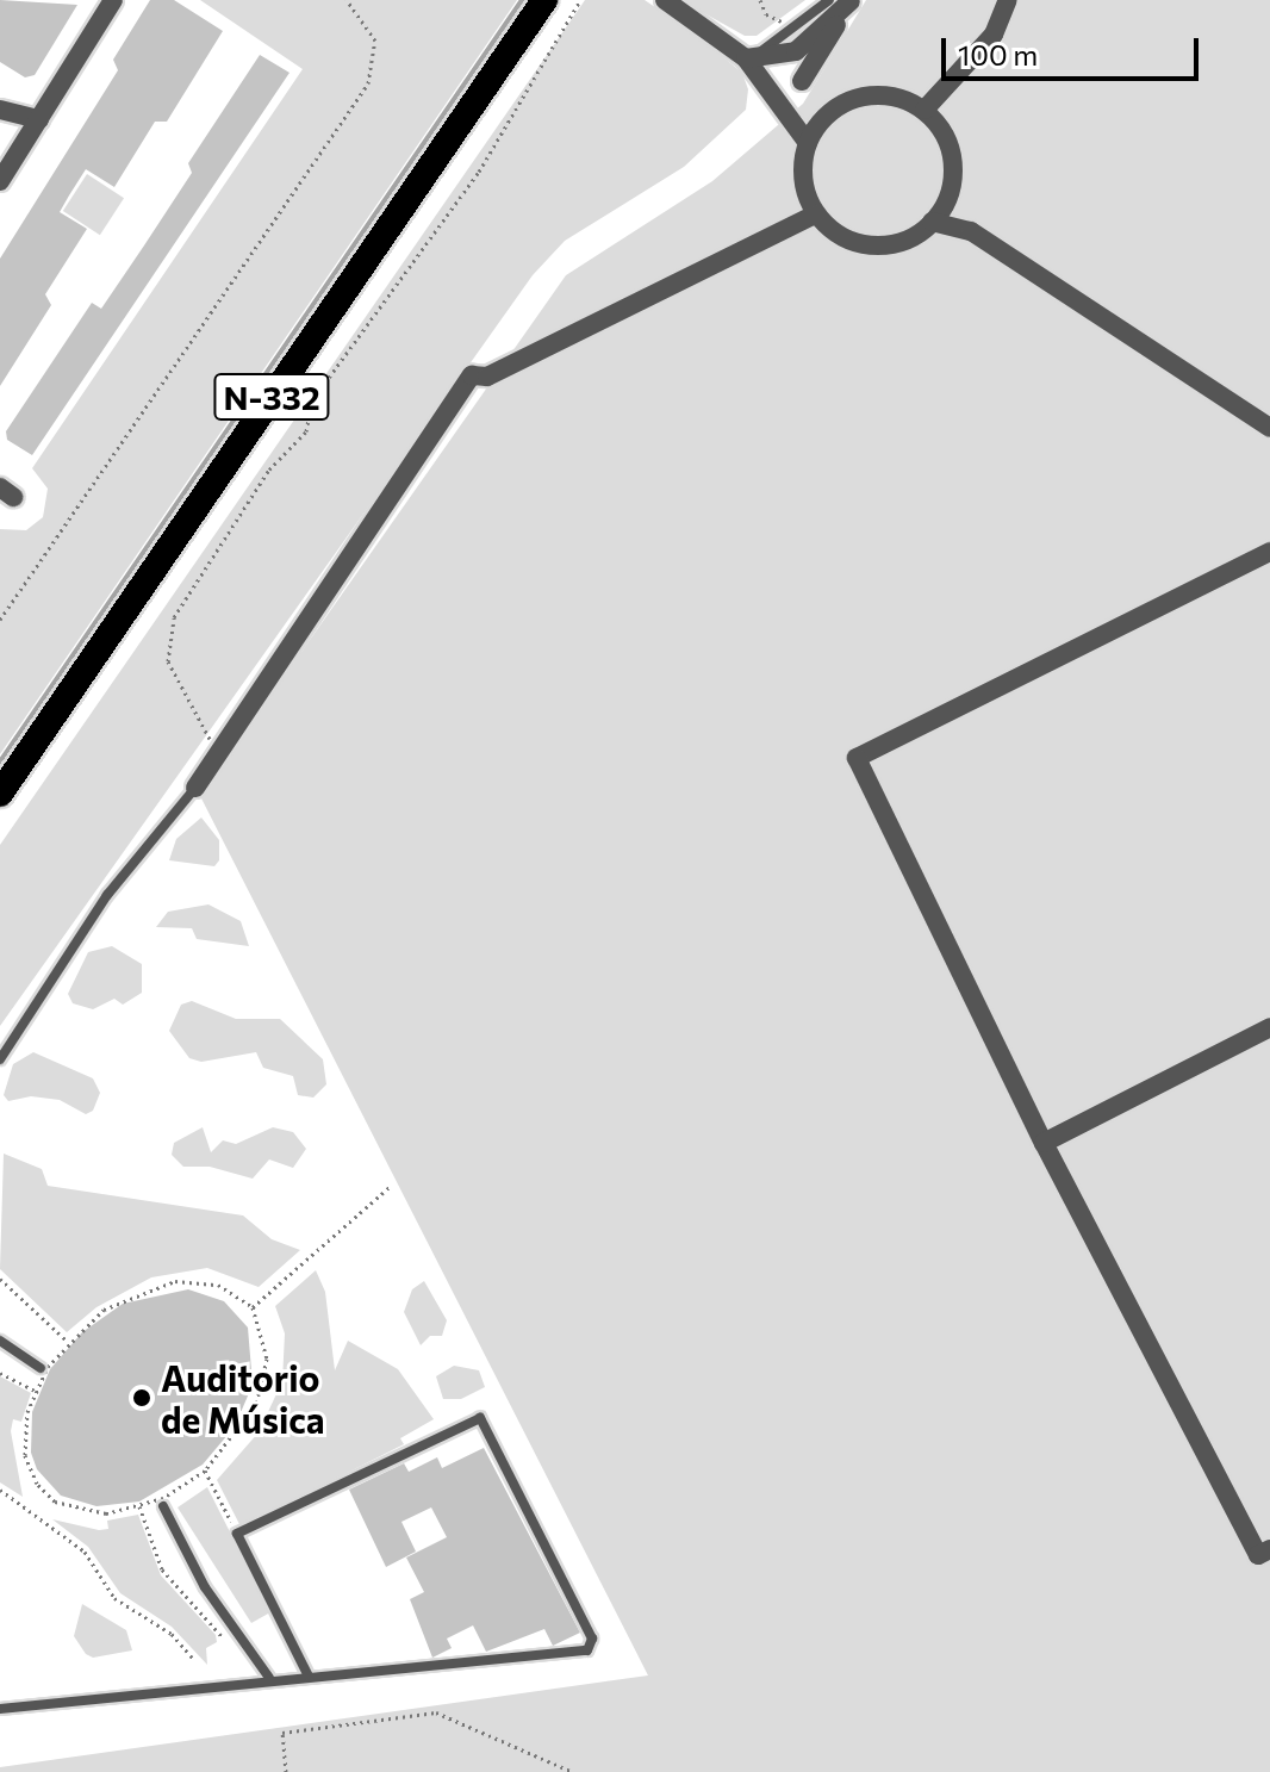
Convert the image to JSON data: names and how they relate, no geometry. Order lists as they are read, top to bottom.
{
  "streets": {
    "highway": ["N-332"]
  },
  "places": ["Auditorio de Música"],
  "scale_bar": "100 m"
}
